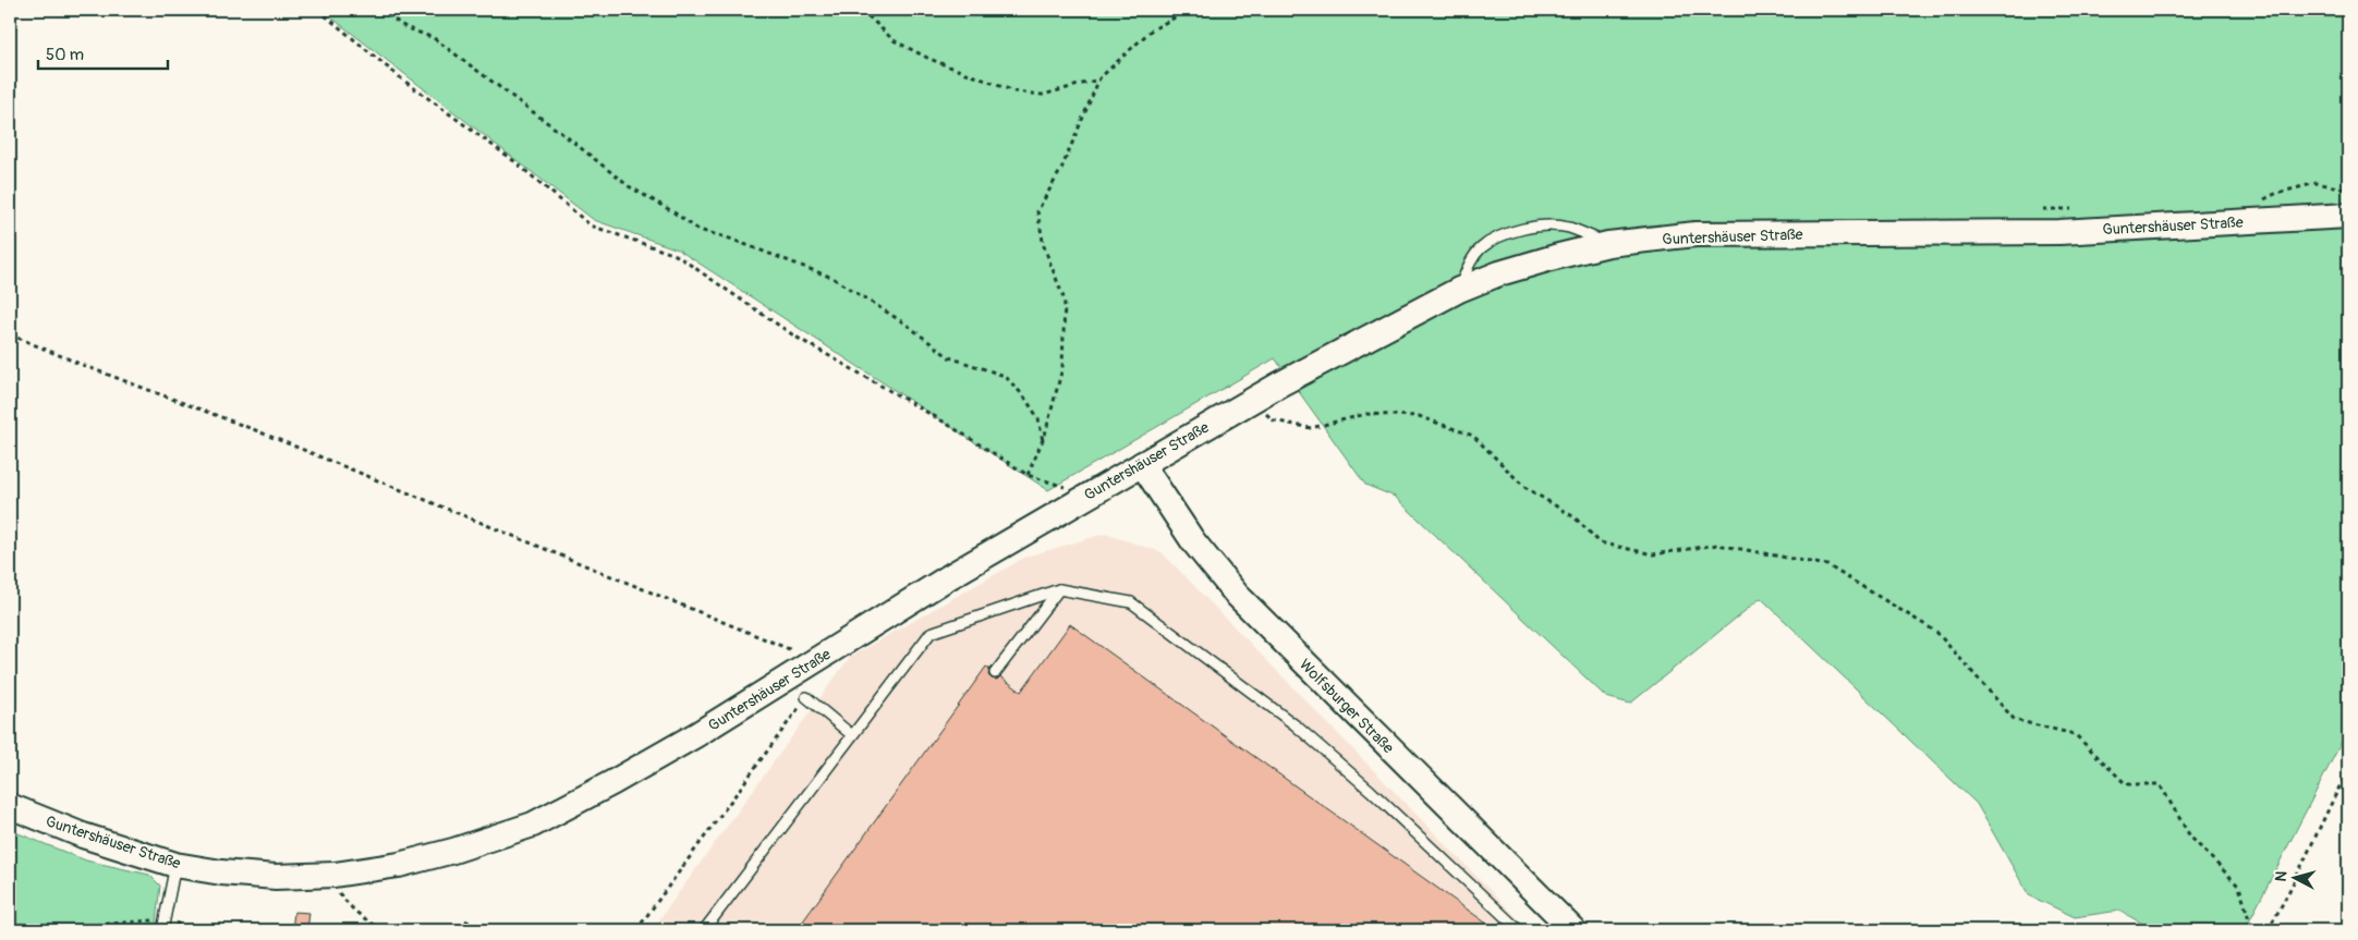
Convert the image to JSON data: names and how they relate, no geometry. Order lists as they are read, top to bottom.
{
  "streets": {
    "street": ["Guntershäuser Straße", "Wolfsburger Straße"]
  },
  "crossings": [
    ["Guntershäuser Straße", "Wolfsburger Straße"]
  ],
  "scale_bar": "50 m",
  "north": "left"
}
